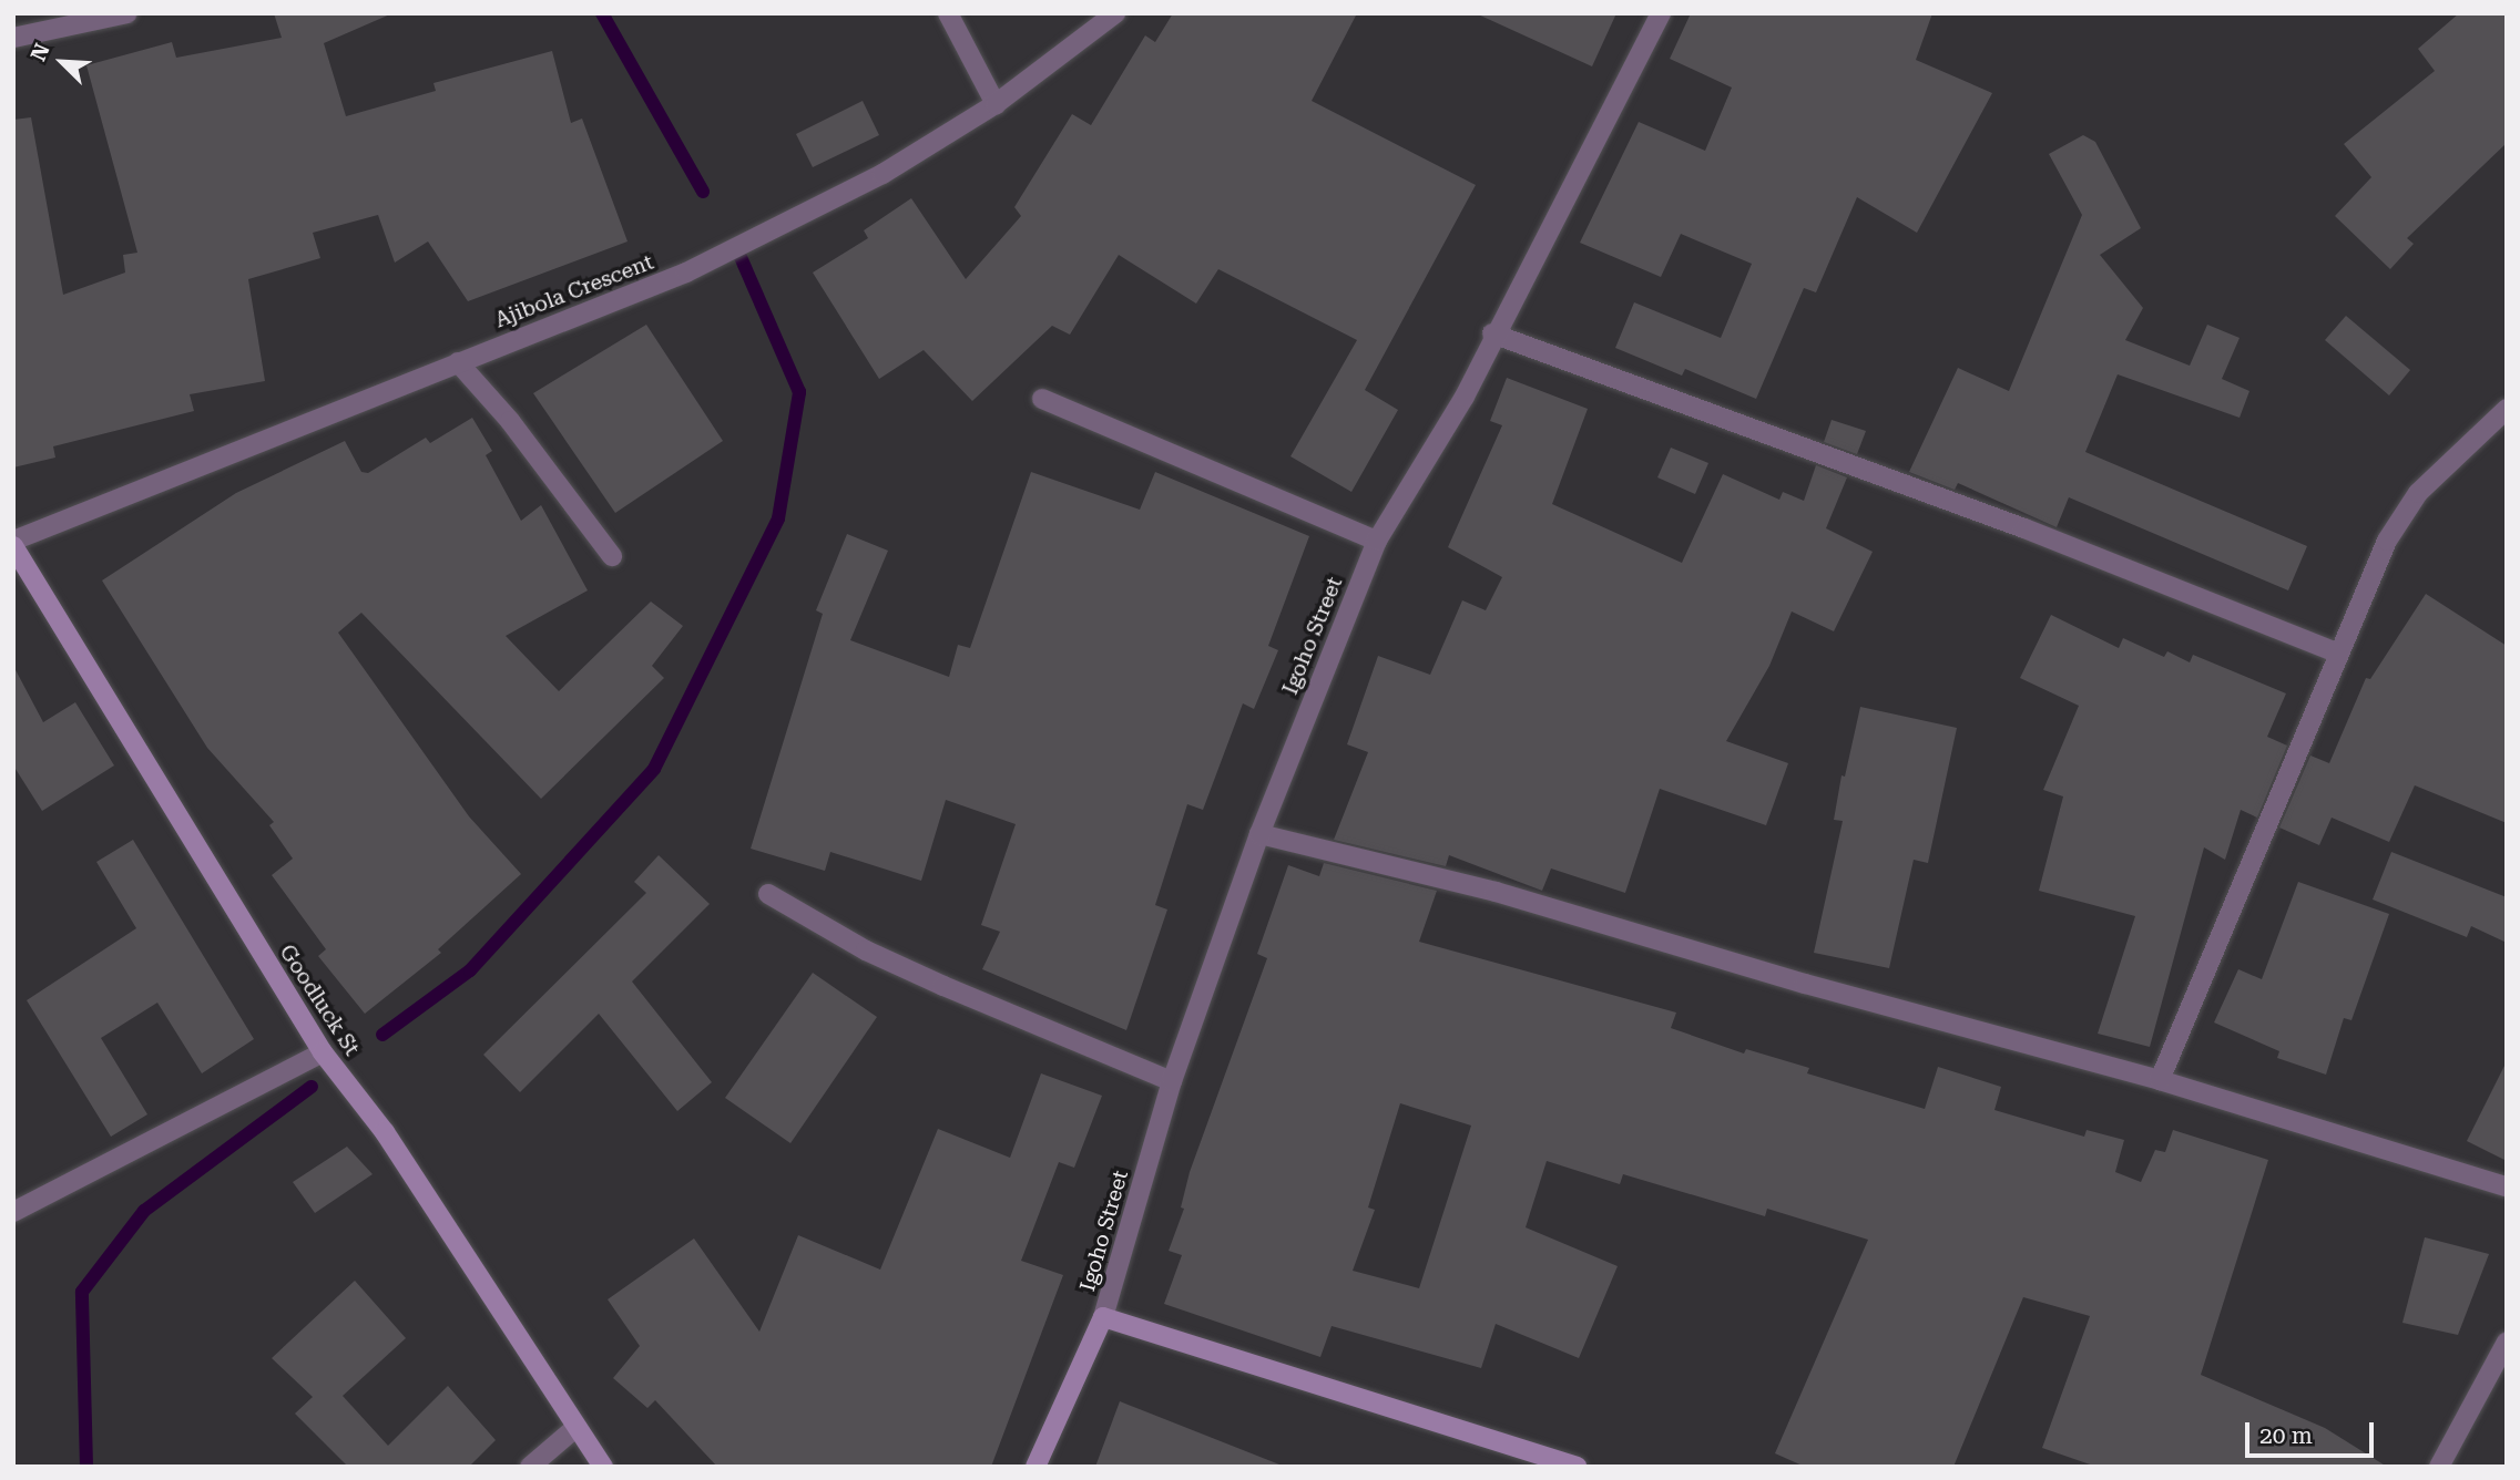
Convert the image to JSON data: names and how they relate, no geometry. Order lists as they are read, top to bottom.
{
  "streets": {
    "street": ["Ajibola Crescent", "Igoho Street", "Goodluck St"]
  },
  "scale_bar": "20 m",
  "north": "top left"
}
